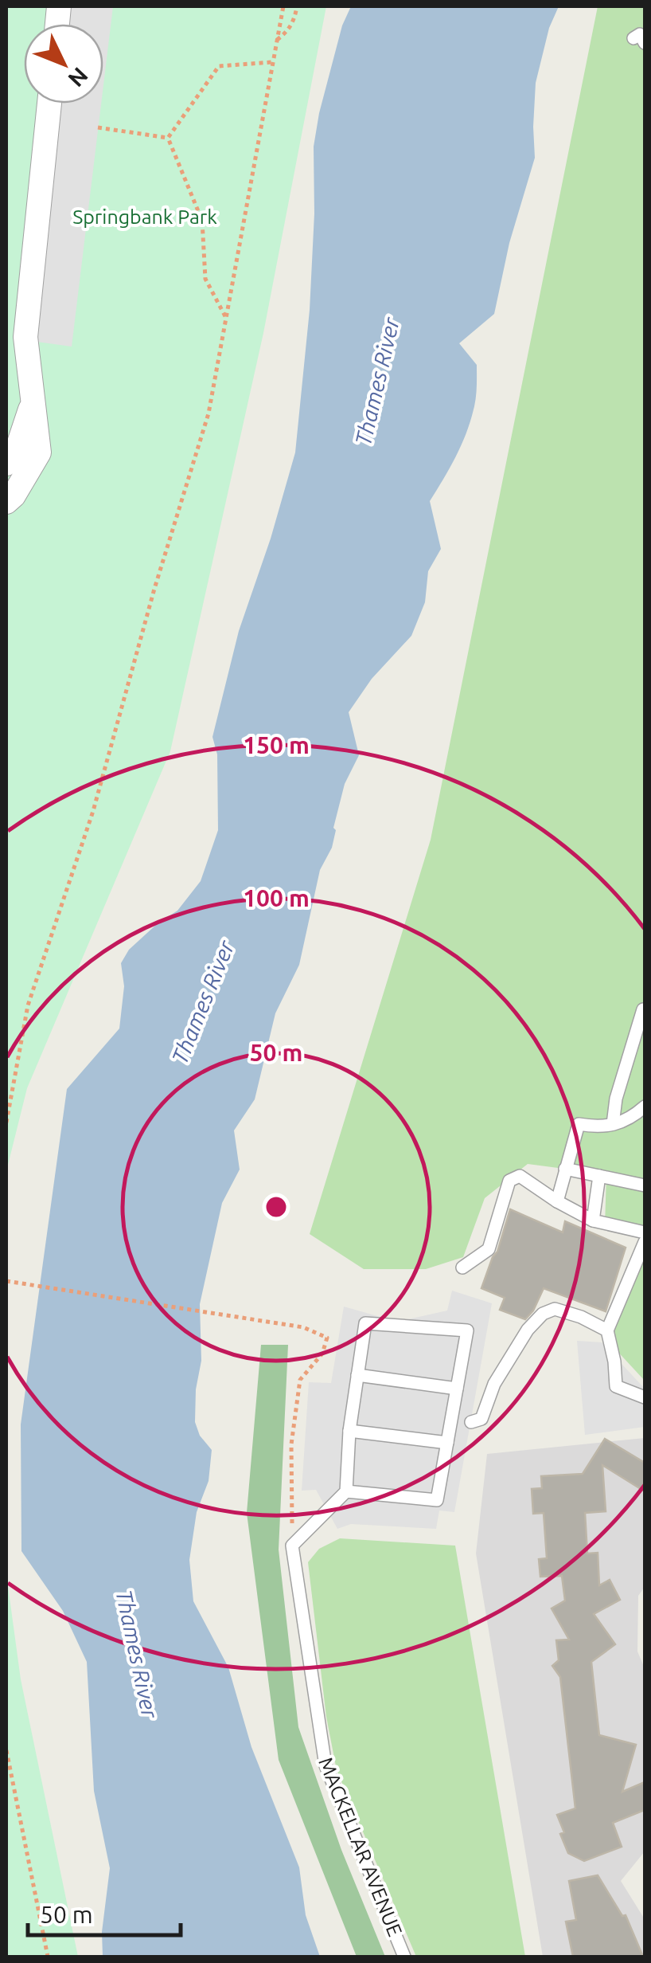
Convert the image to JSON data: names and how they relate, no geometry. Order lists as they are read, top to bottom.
{
  "streets": {
    "lane": ["MACKELLAR AVENUE"]
  },
  "water": ["Thames River"],
  "parks": ["Springbank Park"],
  "scale_bar": "50 m",
  "north": "bottom right",
  "rings": ["150 m", "100 m", "50 m"]
}
